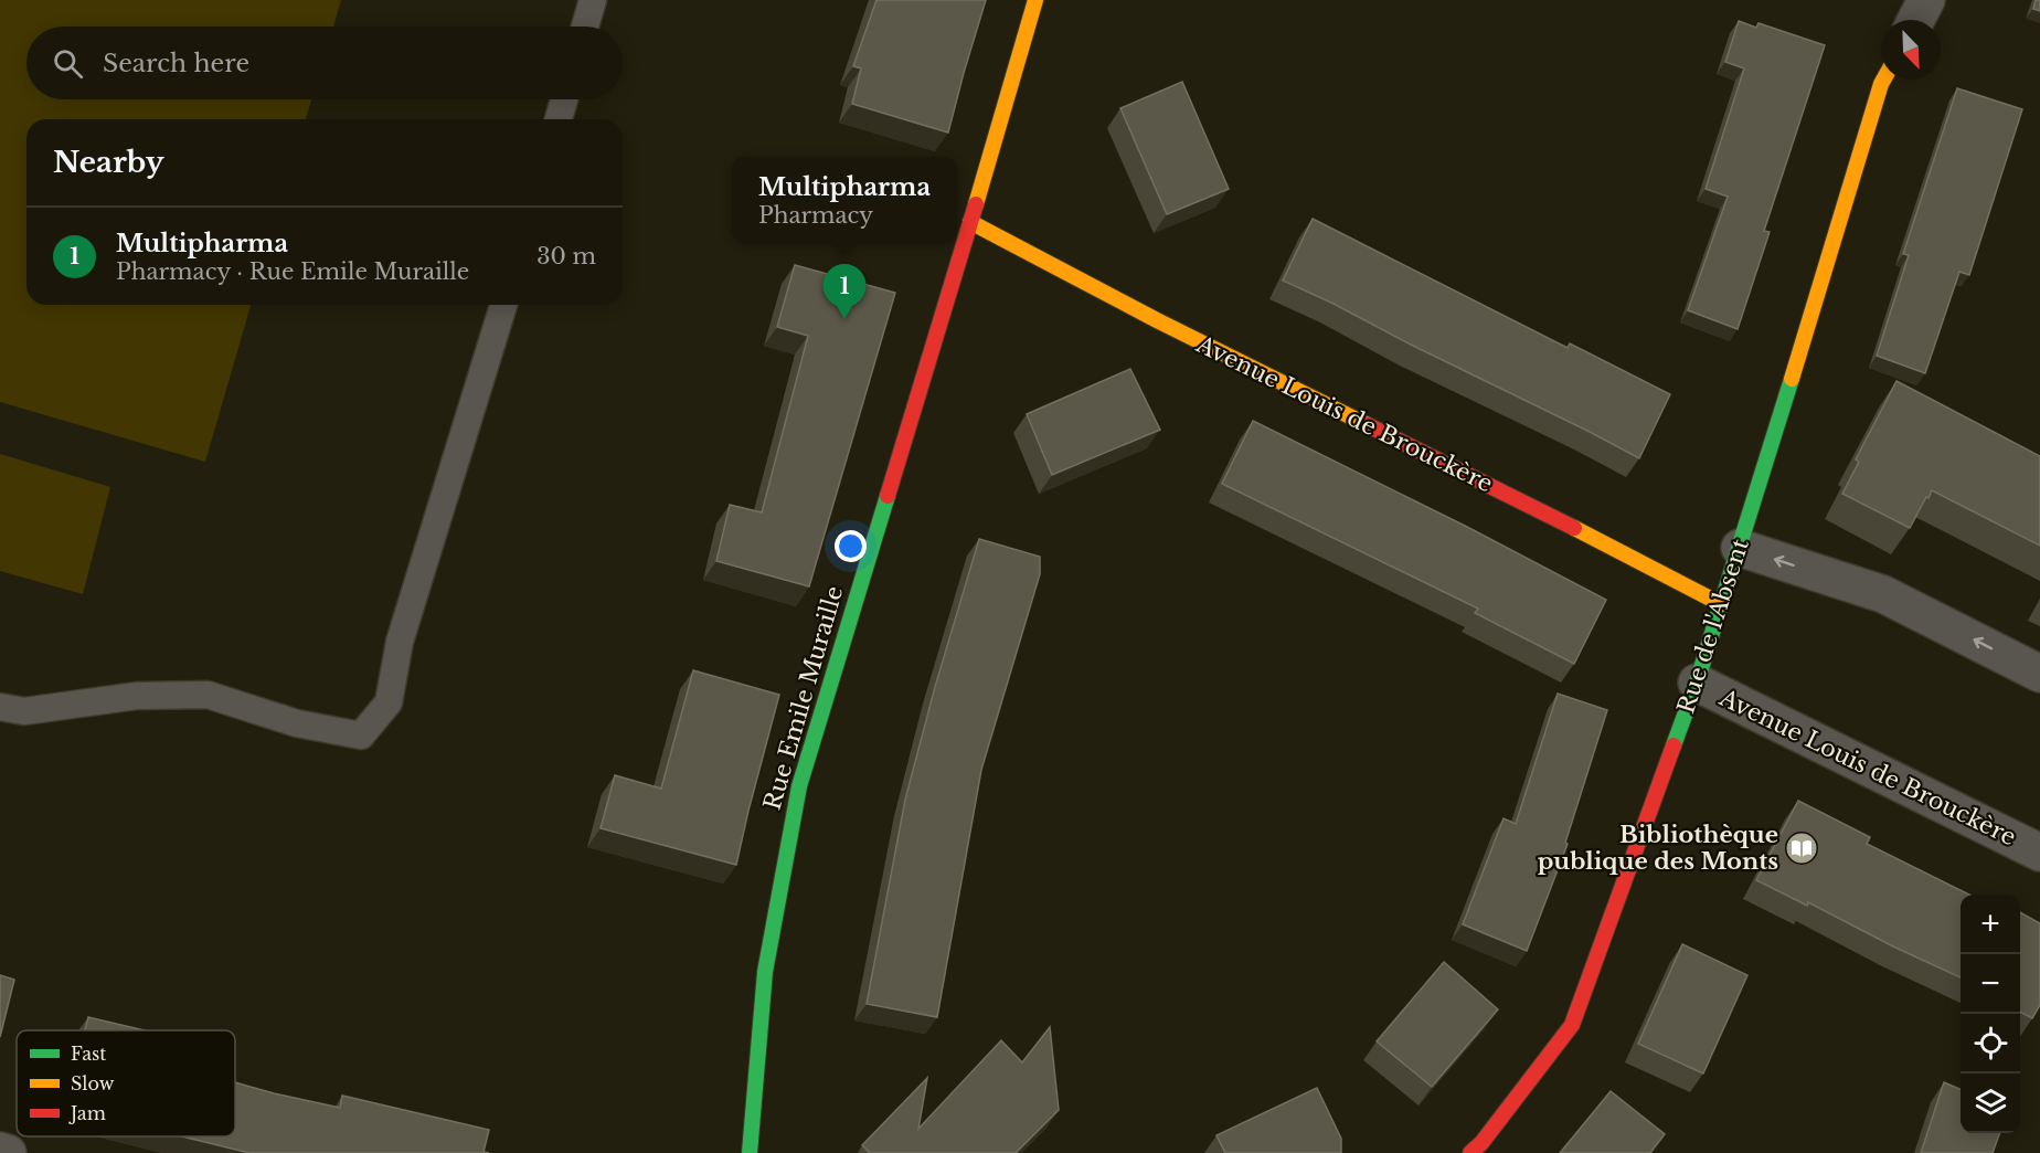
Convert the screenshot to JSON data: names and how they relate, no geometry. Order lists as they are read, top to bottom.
{
  "streets": {
    "street": ["Avenue Louis de Brouckère", "Rue de l'Absent", "Rue Emile Muraille"]
  },
  "crossings": [
    ["Avenue Louis de Brouckère", "Rue de l'Absent"],
    ["Avenue Louis de Brouckère", "Rue Emile Muraille"]
  ],
  "places": {
    "library": ["Bibliothèque publique des Monts"]
  },
  "legend": ["Fast", "Slow", "Jam"],
  "north": "bottom right",
  "page": {
    "search": "Search here",
    "heading": "Nearby",
    "popup": ["Multipharma", "Pharmacy"],
    "list": [
      {
        "mark": "1",
        "name": "Multipharma",
        "note": "Pharmacy · Rue Emile Muraille",
        "value": "30 m"
      }
    ],
    "pins": "1",
    "map_buttons": ["+", "−"]
  }
}
